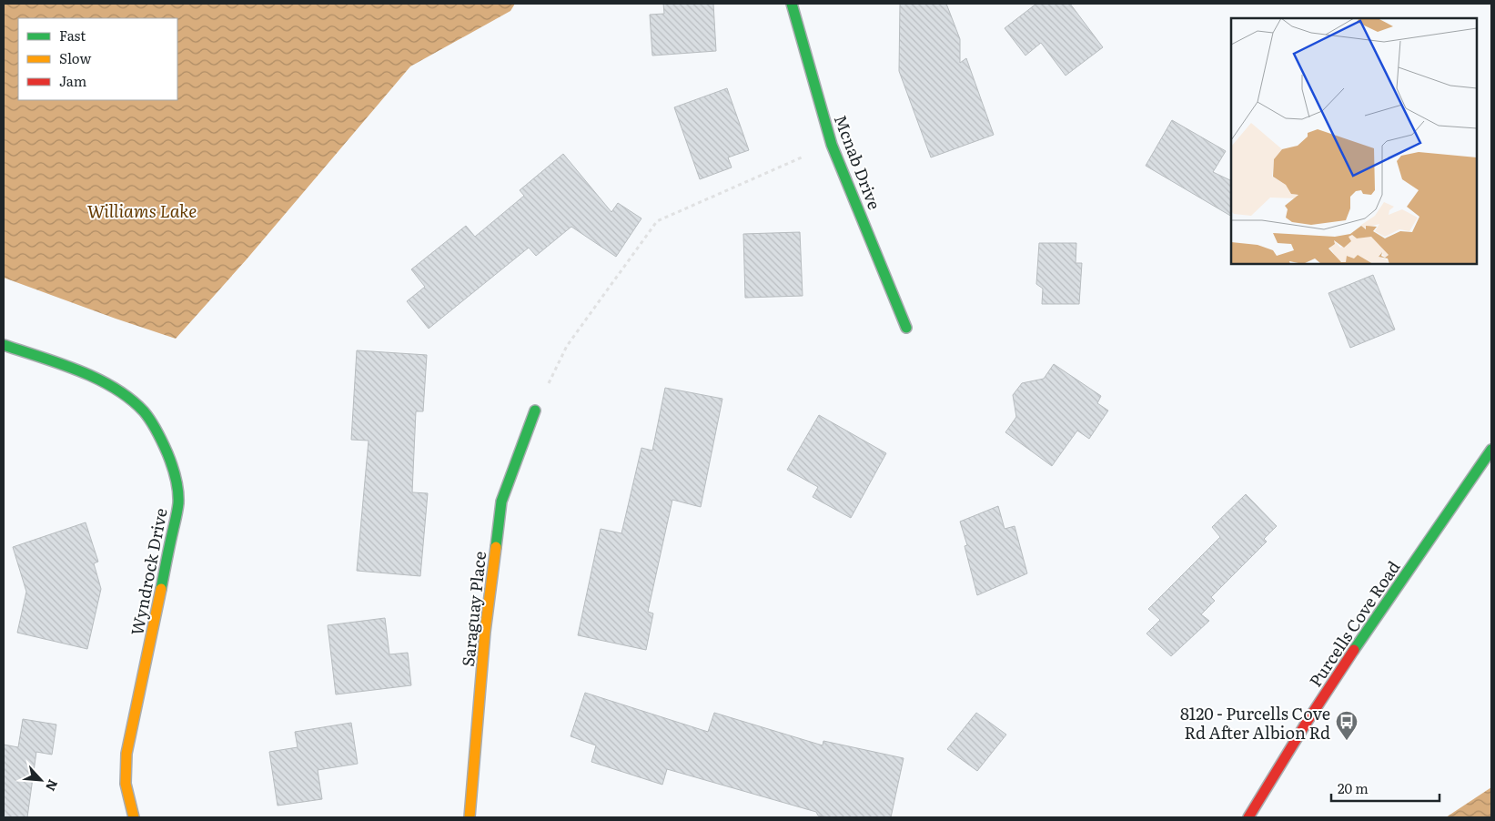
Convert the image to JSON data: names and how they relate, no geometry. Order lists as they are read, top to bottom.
{
  "streets": {
    "street": [
      "Mcnab Drive",
      "Wyndrock Drive",
      "Saraguay Place",
      "Purcells Cove Road"
    ]
  },
  "water": ["Williams Lake"],
  "places": {
    "bus stop": ["8120 - Purcells Cove Rd After Albion Rd"]
  },
  "legend": ["Fast", "Slow", "Jam"],
  "scale_bar": "20 m",
  "north": "bottom right"
}
